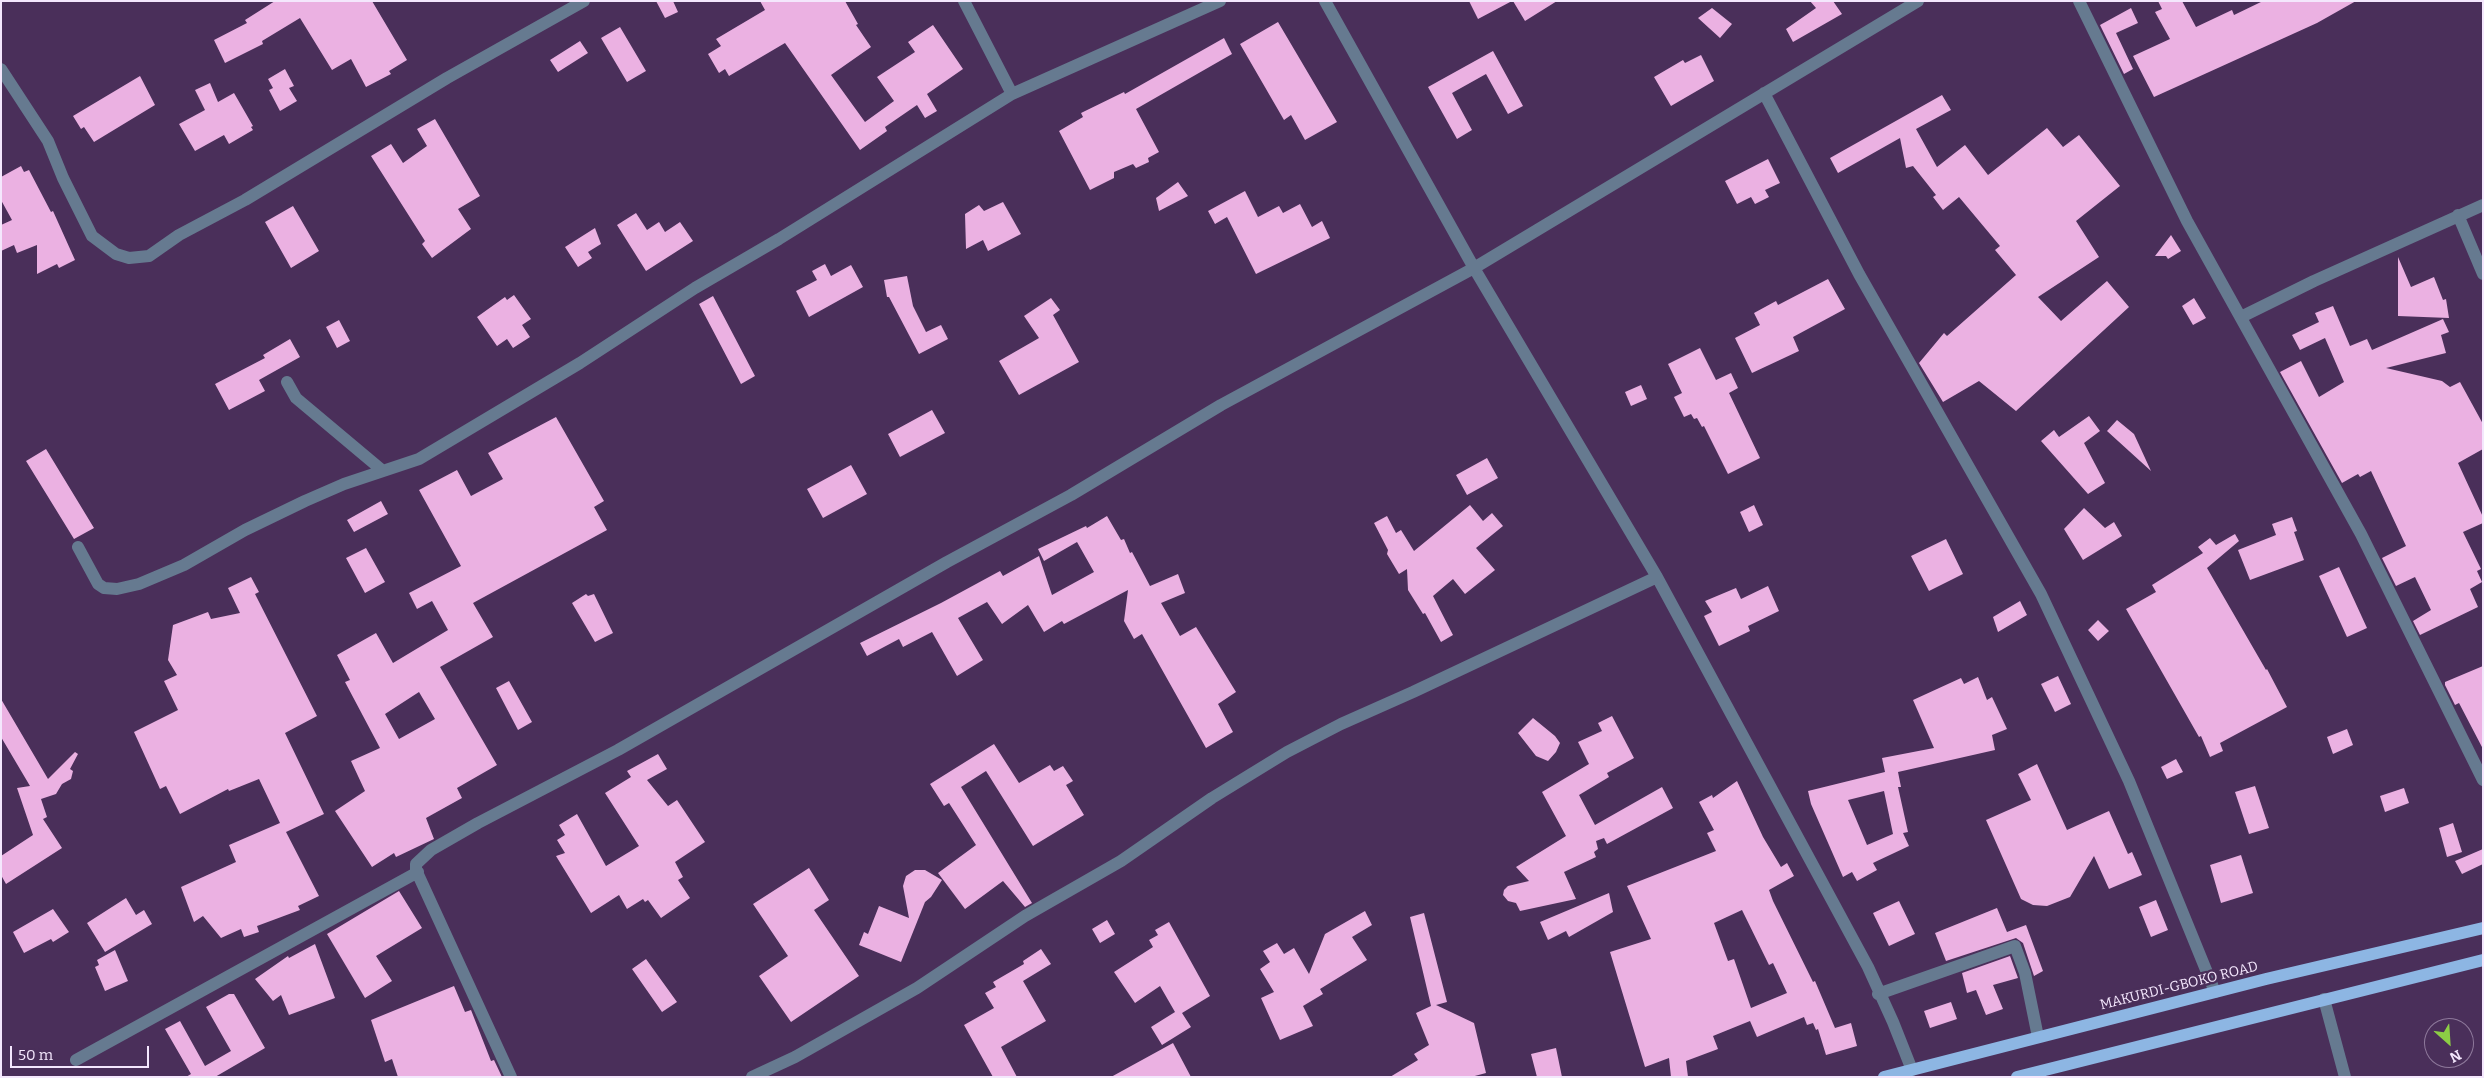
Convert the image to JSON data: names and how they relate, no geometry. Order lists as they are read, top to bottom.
{
  "streets": {
    "main road": ["MAKURDI-GBOKO ROAD"]
  },
  "scale_bar": "50 m",
  "north": "bottom right"
}
